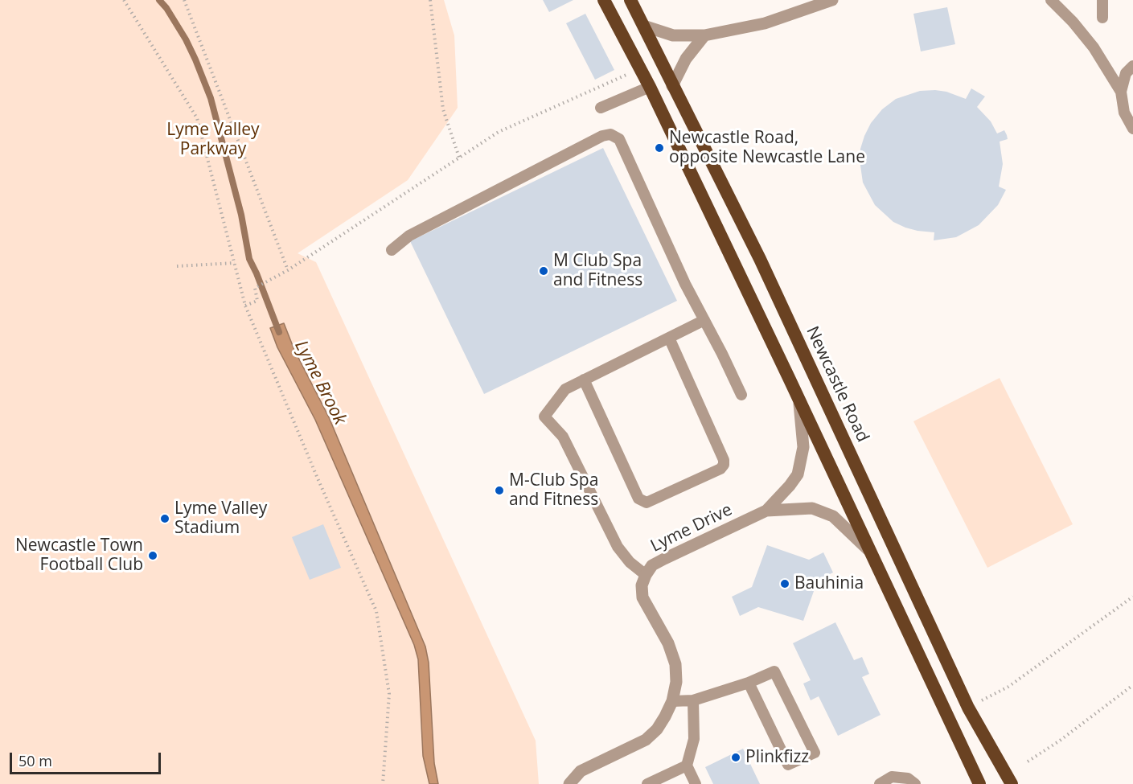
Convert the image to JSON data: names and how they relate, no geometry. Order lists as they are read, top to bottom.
{
  "streets": {
    "highway": ["Newcastle Road"],
    "street": ["Lyme Drive"]
  },
  "water": ["Lyme Brook"],
  "parks": ["Lyme Valley Parkway"],
  "places": [
    "Newcastle Road, opposite Newcastle Lane",
    "M Club Spa and Fitness",
    "M-Club Spa and Fitness",
    "Lyme Valley Stadium",
    "Newcastle Town Football Club",
    "Bauhinia",
    "Plinkfizz"
  ],
  "scale_bar": "50 m"
}
